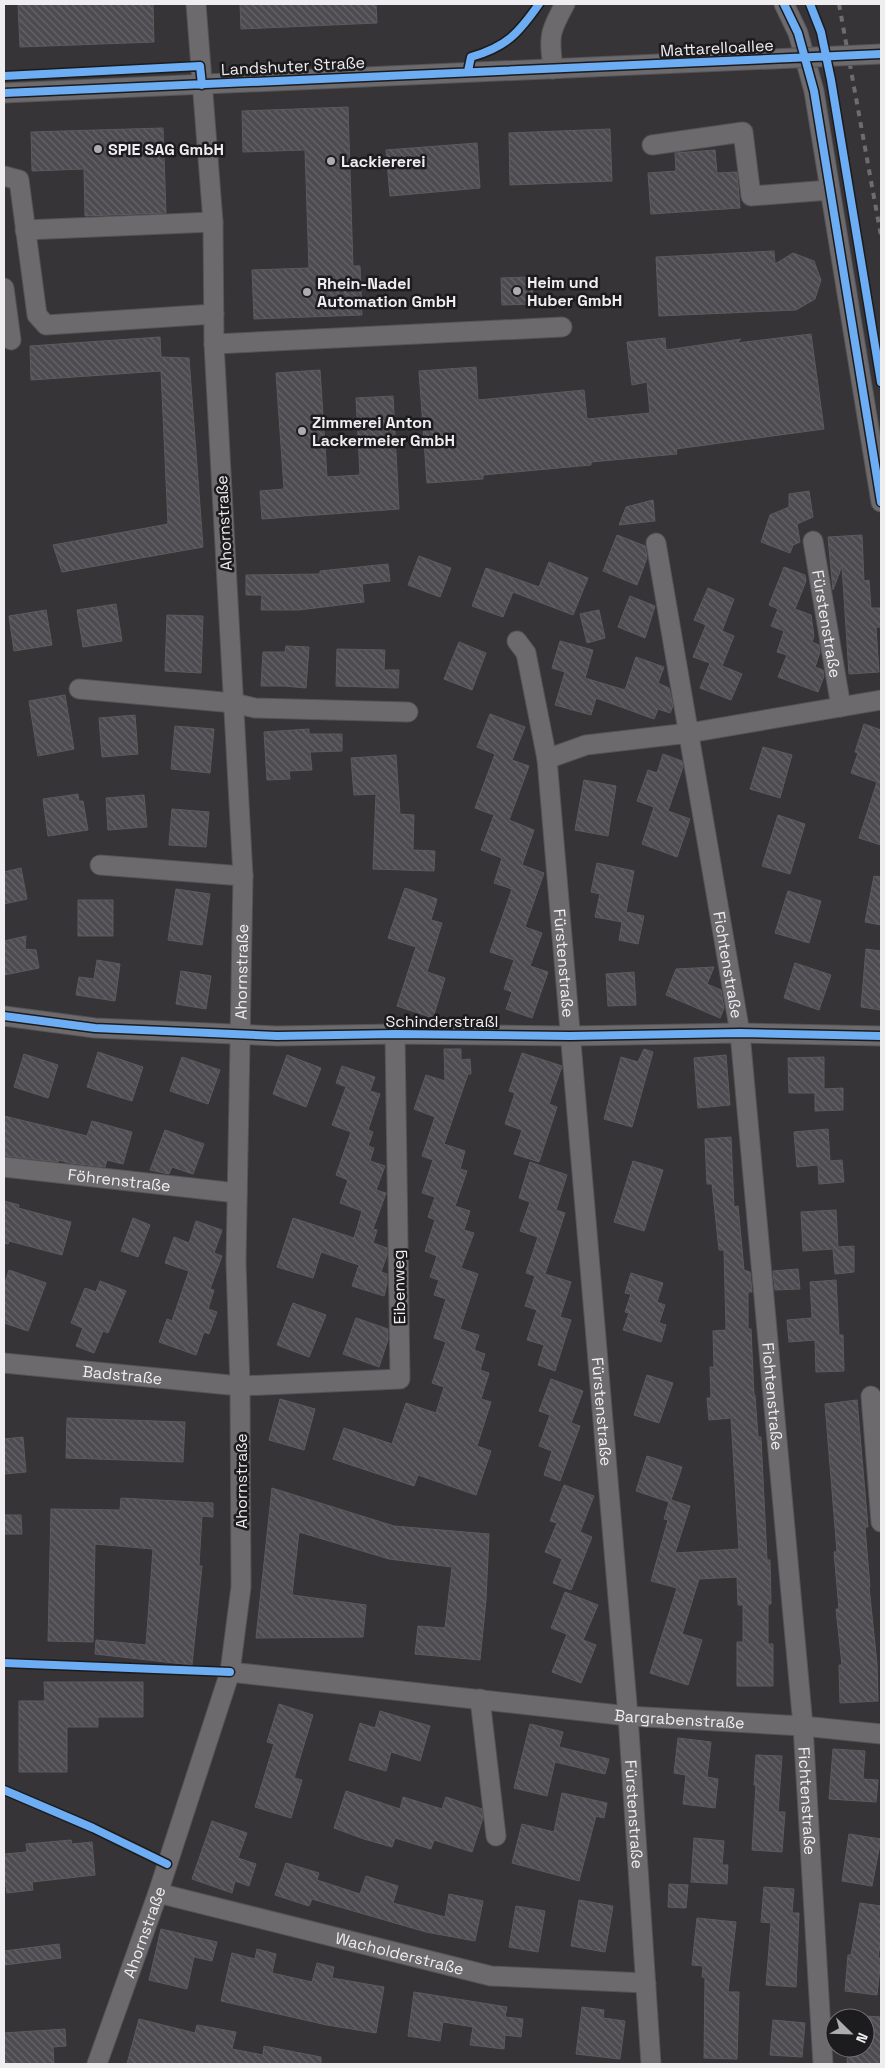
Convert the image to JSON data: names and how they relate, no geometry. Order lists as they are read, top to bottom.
{
  "streets": {
    "street": [
      "Mattarelloallee",
      "Landshuter Straße",
      "Ahornstraße",
      "Fürstenstraße",
      "Fichtenstraße",
      "Schinderstraßl",
      "Föhrenstraße",
      "Eibenweg",
      "Badstraße",
      "Bargrabenstraße",
      "Wacholderstraße"
    ]
  },
  "crossings": [
    ["Mattarelloallee", "Landshuter Straße"],
    ["Landshuter Straße", "Ahornstraße"],
    ["Ahornstraße", "Schinderstraßl"],
    ["Ahornstraße", "Föhrenstraße"],
    ["Ahornstraße", "Eibenweg"],
    ["Ahornstraße", "Badstraße"],
    ["Ahornstraße", "Bargrabenstraße"],
    ["Ahornstraße", "Wacholderstraße"],
    ["Fürstenstraße", "Schinderstraßl"],
    ["Fürstenstraße", "Bargrabenstraße"],
    ["Fürstenstraße", "Wacholderstraße"],
    ["Fichtenstraße", "Schinderstraßl"],
    ["Fichtenstraße", "Bargrabenstraße"],
    ["Schinderstraßl", "Eibenweg"],
    ["Eibenweg", "Badstraße"]
  ],
  "places": [
    "SPIE SAG GmbH",
    "Lackiererei",
    "Heim und Huber GmbH",
    "Rhein-Nadel Automation GmbH",
    "Zimmerei Anton Lackermeier GmbH"
  ],
  "north": "bottom right"
}
